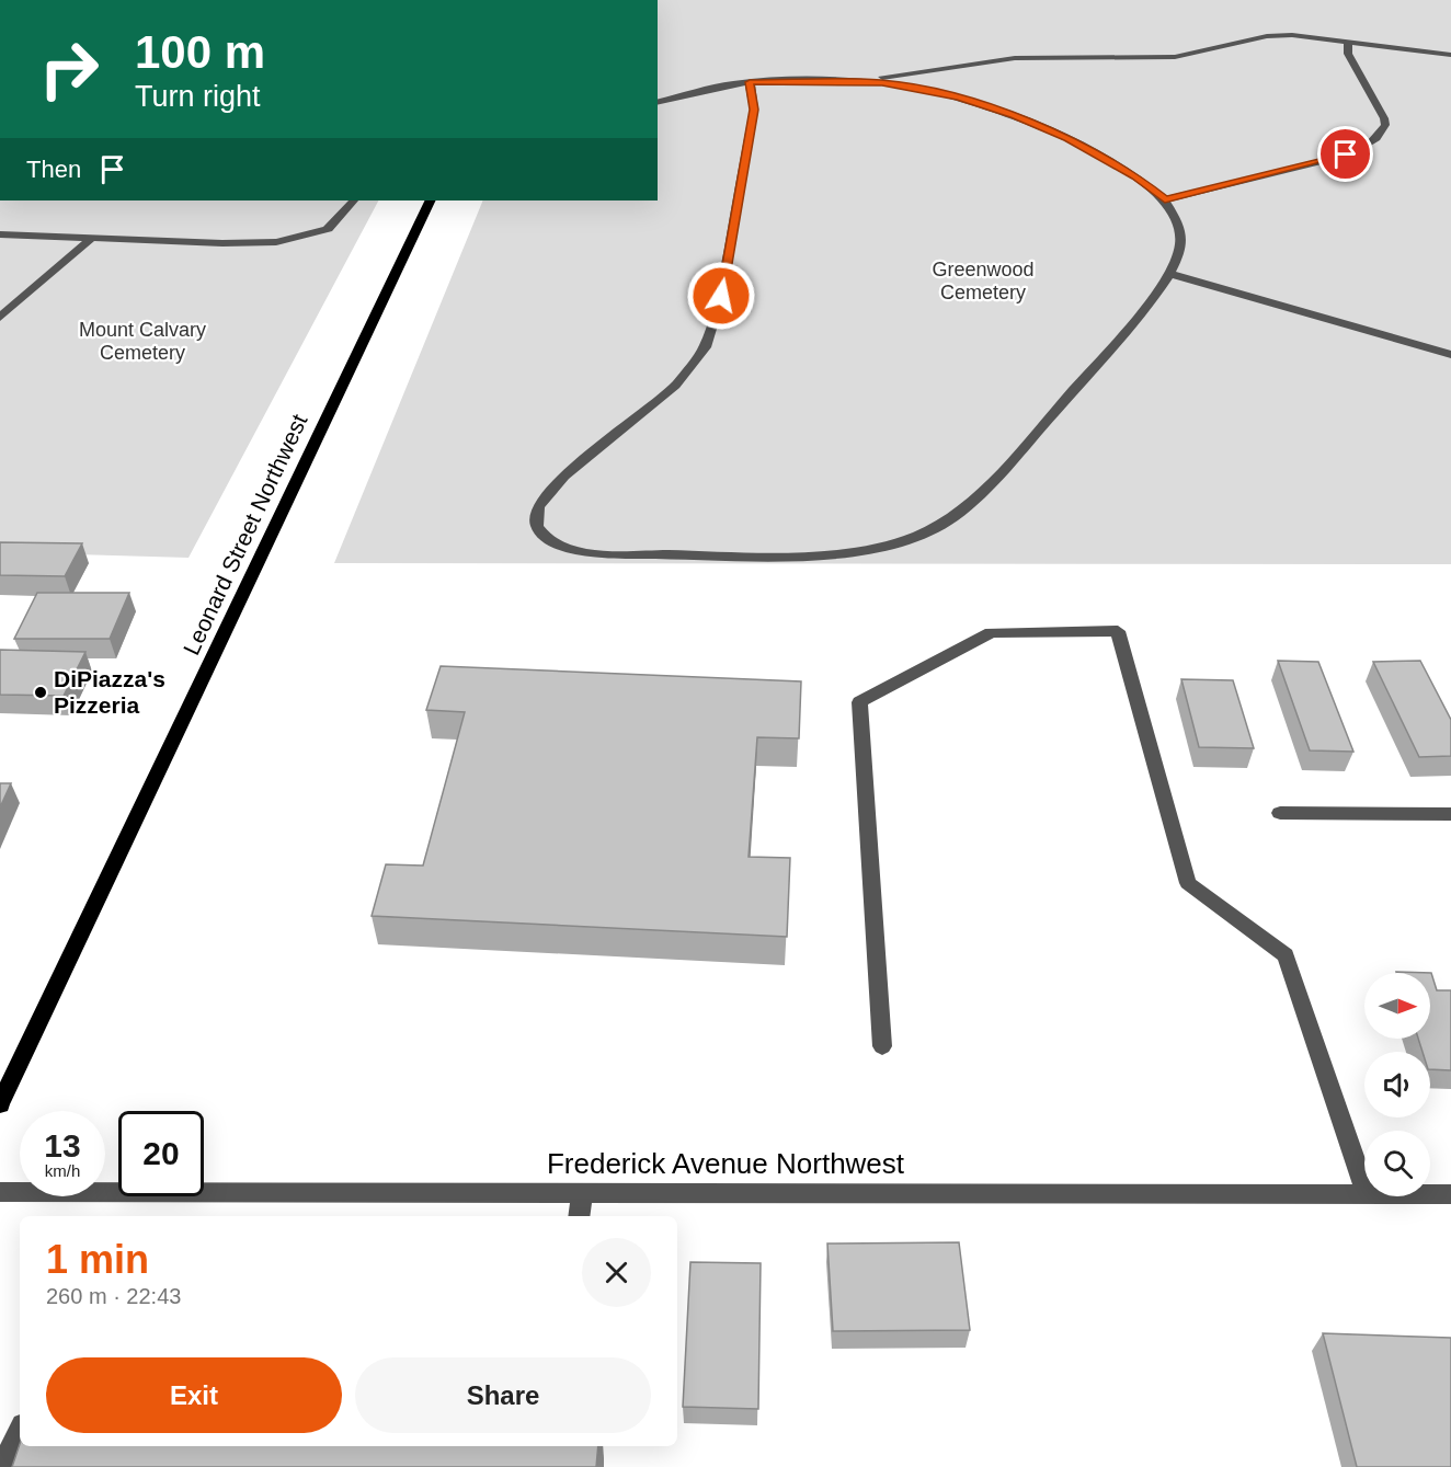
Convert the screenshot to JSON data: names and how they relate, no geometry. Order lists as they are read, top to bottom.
{
  "streets": {
    "main road": ["Leonard Street Northwest"],
    "street": ["Frederick Avenue Northwest"]
  },
  "parks": ["Greenwood Cemetery", "Mount Calvary Cemetery"],
  "places": ["DiPiazza's Pizzeria"],
  "north": "right",
  "page": {
    "turn": ["100 m", "Turn right"],
    "then": "Then",
    "speed": "13 km/h",
    "limit": "20",
    "heading": ["1 min", "260 m · 22:43"],
    "buttons": ["Exit", "Share"]
  }
}
